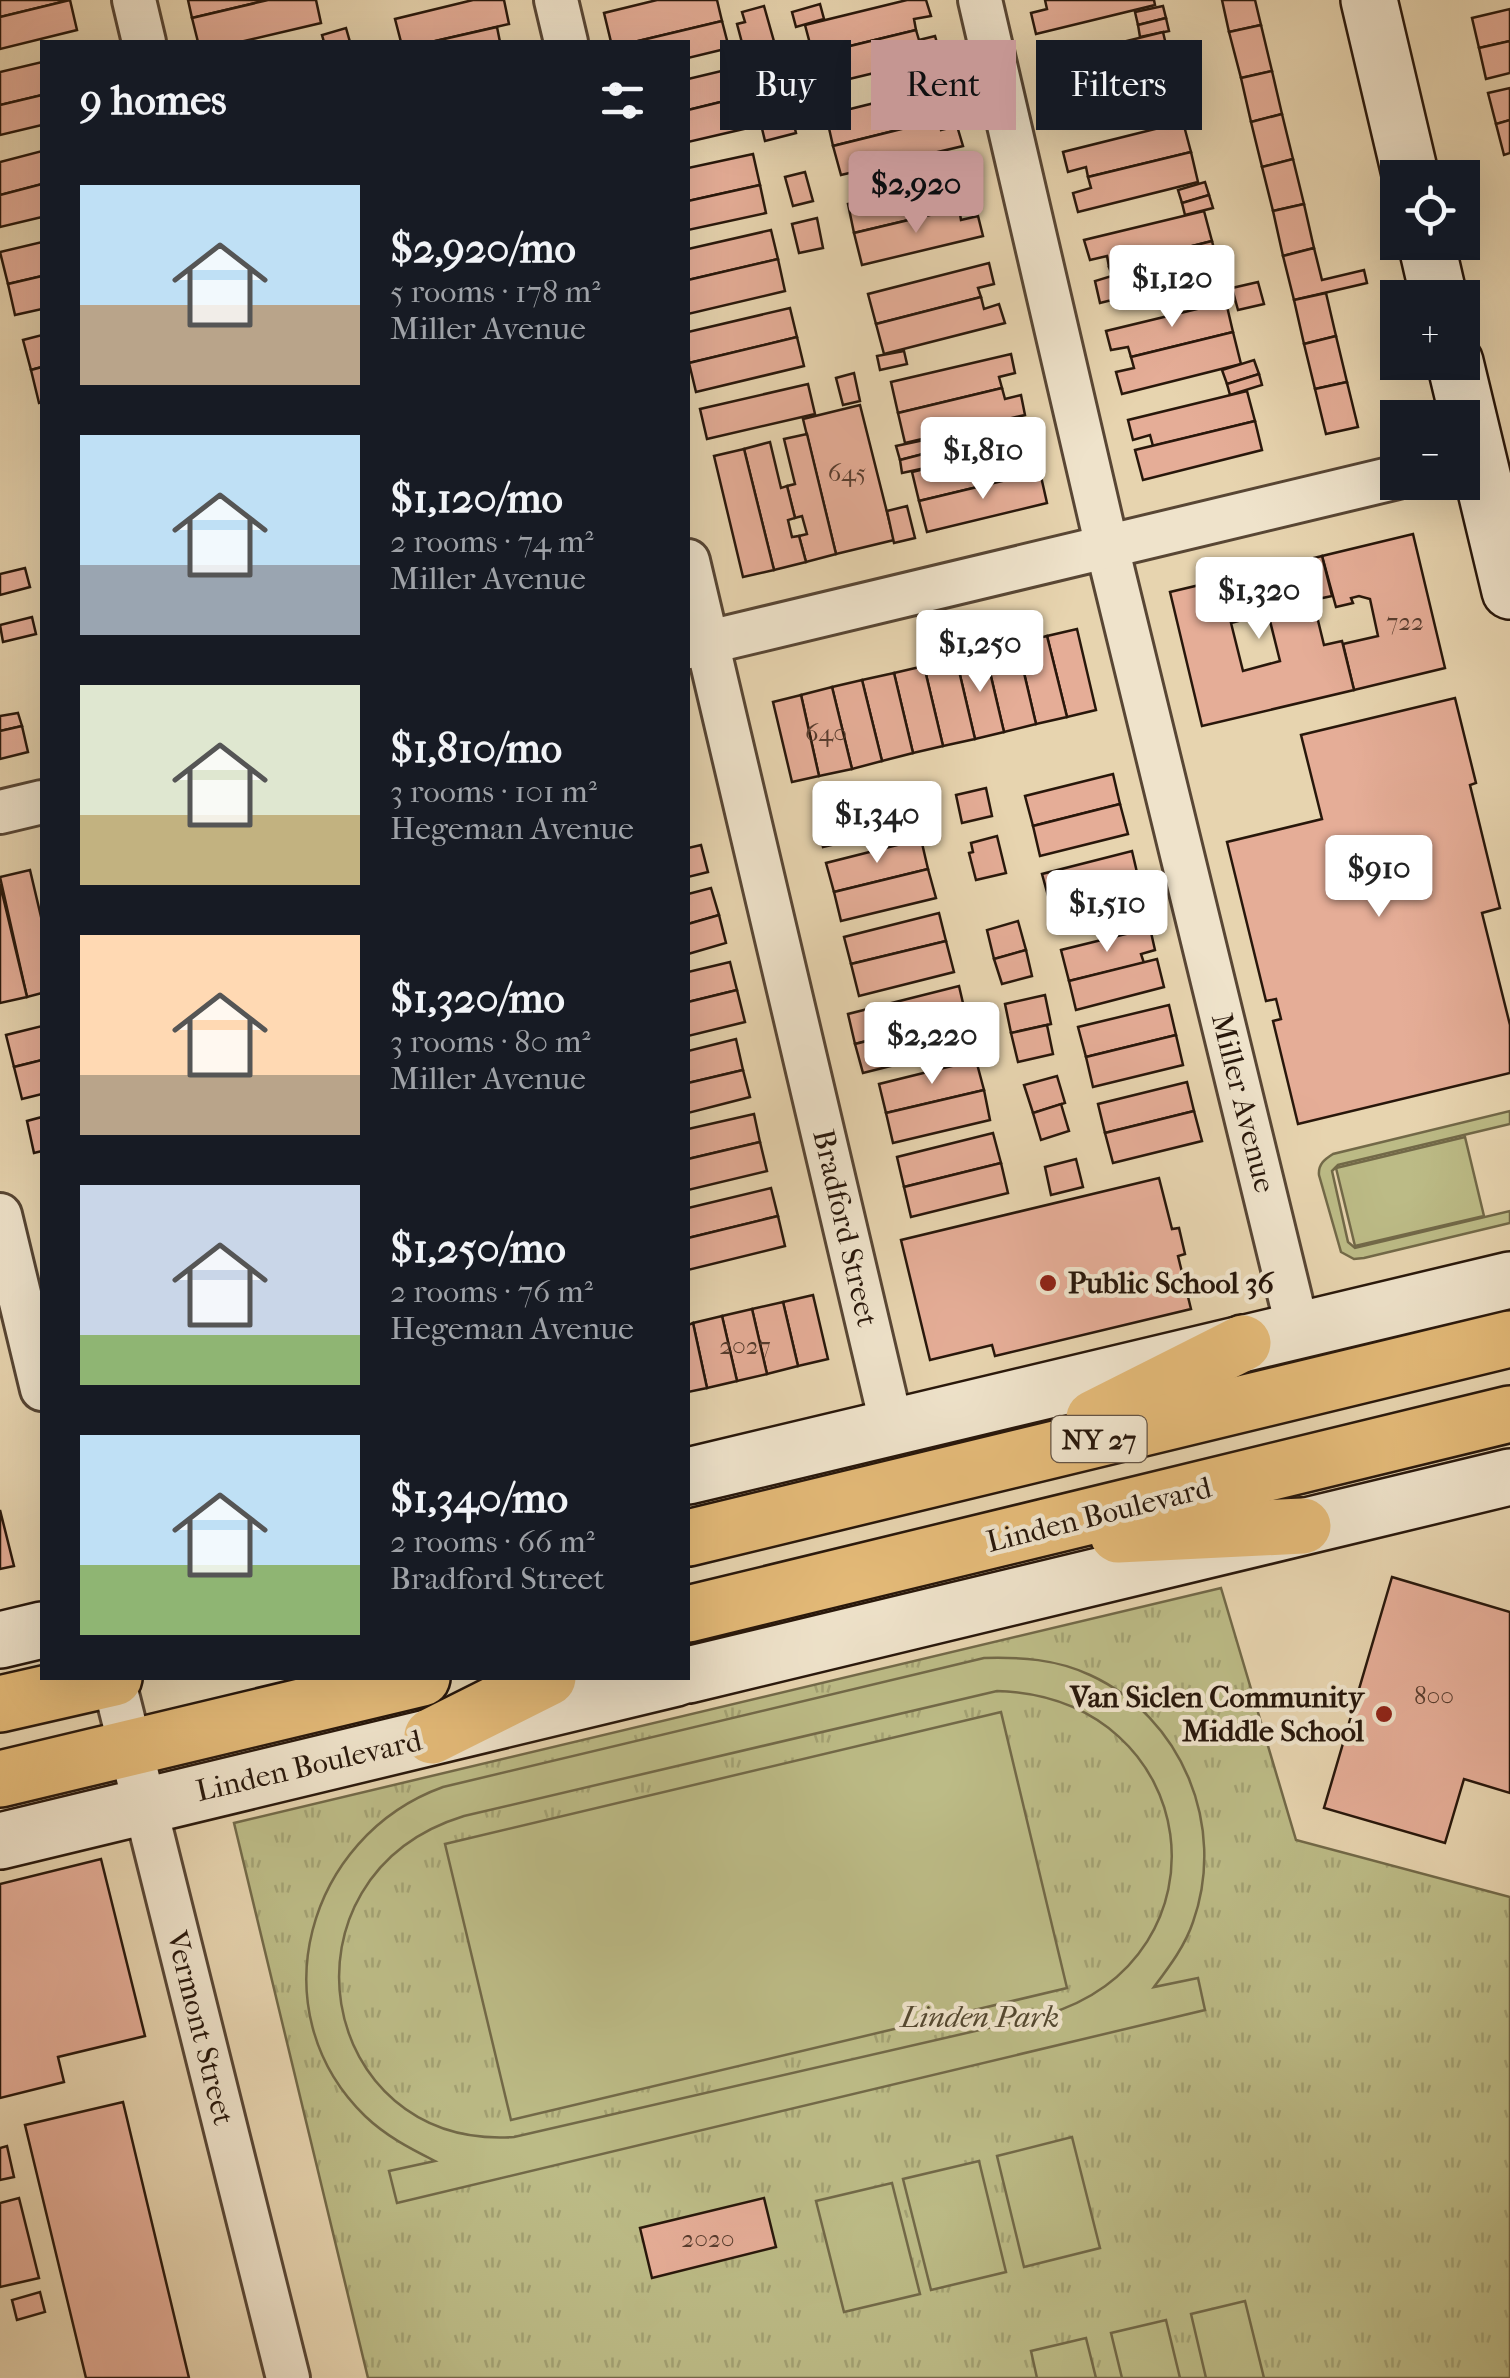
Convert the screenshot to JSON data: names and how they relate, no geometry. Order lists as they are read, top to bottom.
{
  "streets": {
    "highway": ["NY 27", "Linden Boulevard"],
    "street": ["Miller Avenue", "Bradford Street", "Vermont Street"]
  },
  "crossings": [
    ["Linden Boulevard", "Vermont Street"]
  ],
  "parks": ["Linden Park"],
  "places": ["Public School 36", "Van Siclen Community Middle School"],
  "house_numbers": [
    "645",
    "722",
    "640",
    "2027",
    "800",
    "2020"
  ],
  "page": {
    "chip": ["Buy", "Rent", "Filters"],
    "heading": "9 homes",
    "price": [
      "$2,920",
      "$1,120",
      "$1,810",
      "$1,320",
      "$1,250",
      "$1,340",
      "$910",
      "$1,510",
      "$2,220"
    ],
    "map_buttons": ["+", "−"],
    "list": [
      {
        "name": "$2,920/mo",
        "note": "5 rooms · 178 m² · Miller Avenue"
      },
      {
        "name": "$1,120/mo",
        "note": "2 rooms · 74 m² · Miller Avenue"
      },
      {
        "name": "$1,810/mo",
        "note": "3 rooms · 101 m² · Hegeman Avenue"
      },
      {
        "name": "$1,320/mo",
        "note": "3 rooms · 80 m² · Miller Avenue"
      },
      {
        "name": "$1,250/mo",
        "note": "2 rooms · 76 m² · Hegeman Avenue"
      },
      {
        "name": "$1,340/mo",
        "note": "2 rooms · 66 m² · Bradford Street"
      }
    ]
  }
}
